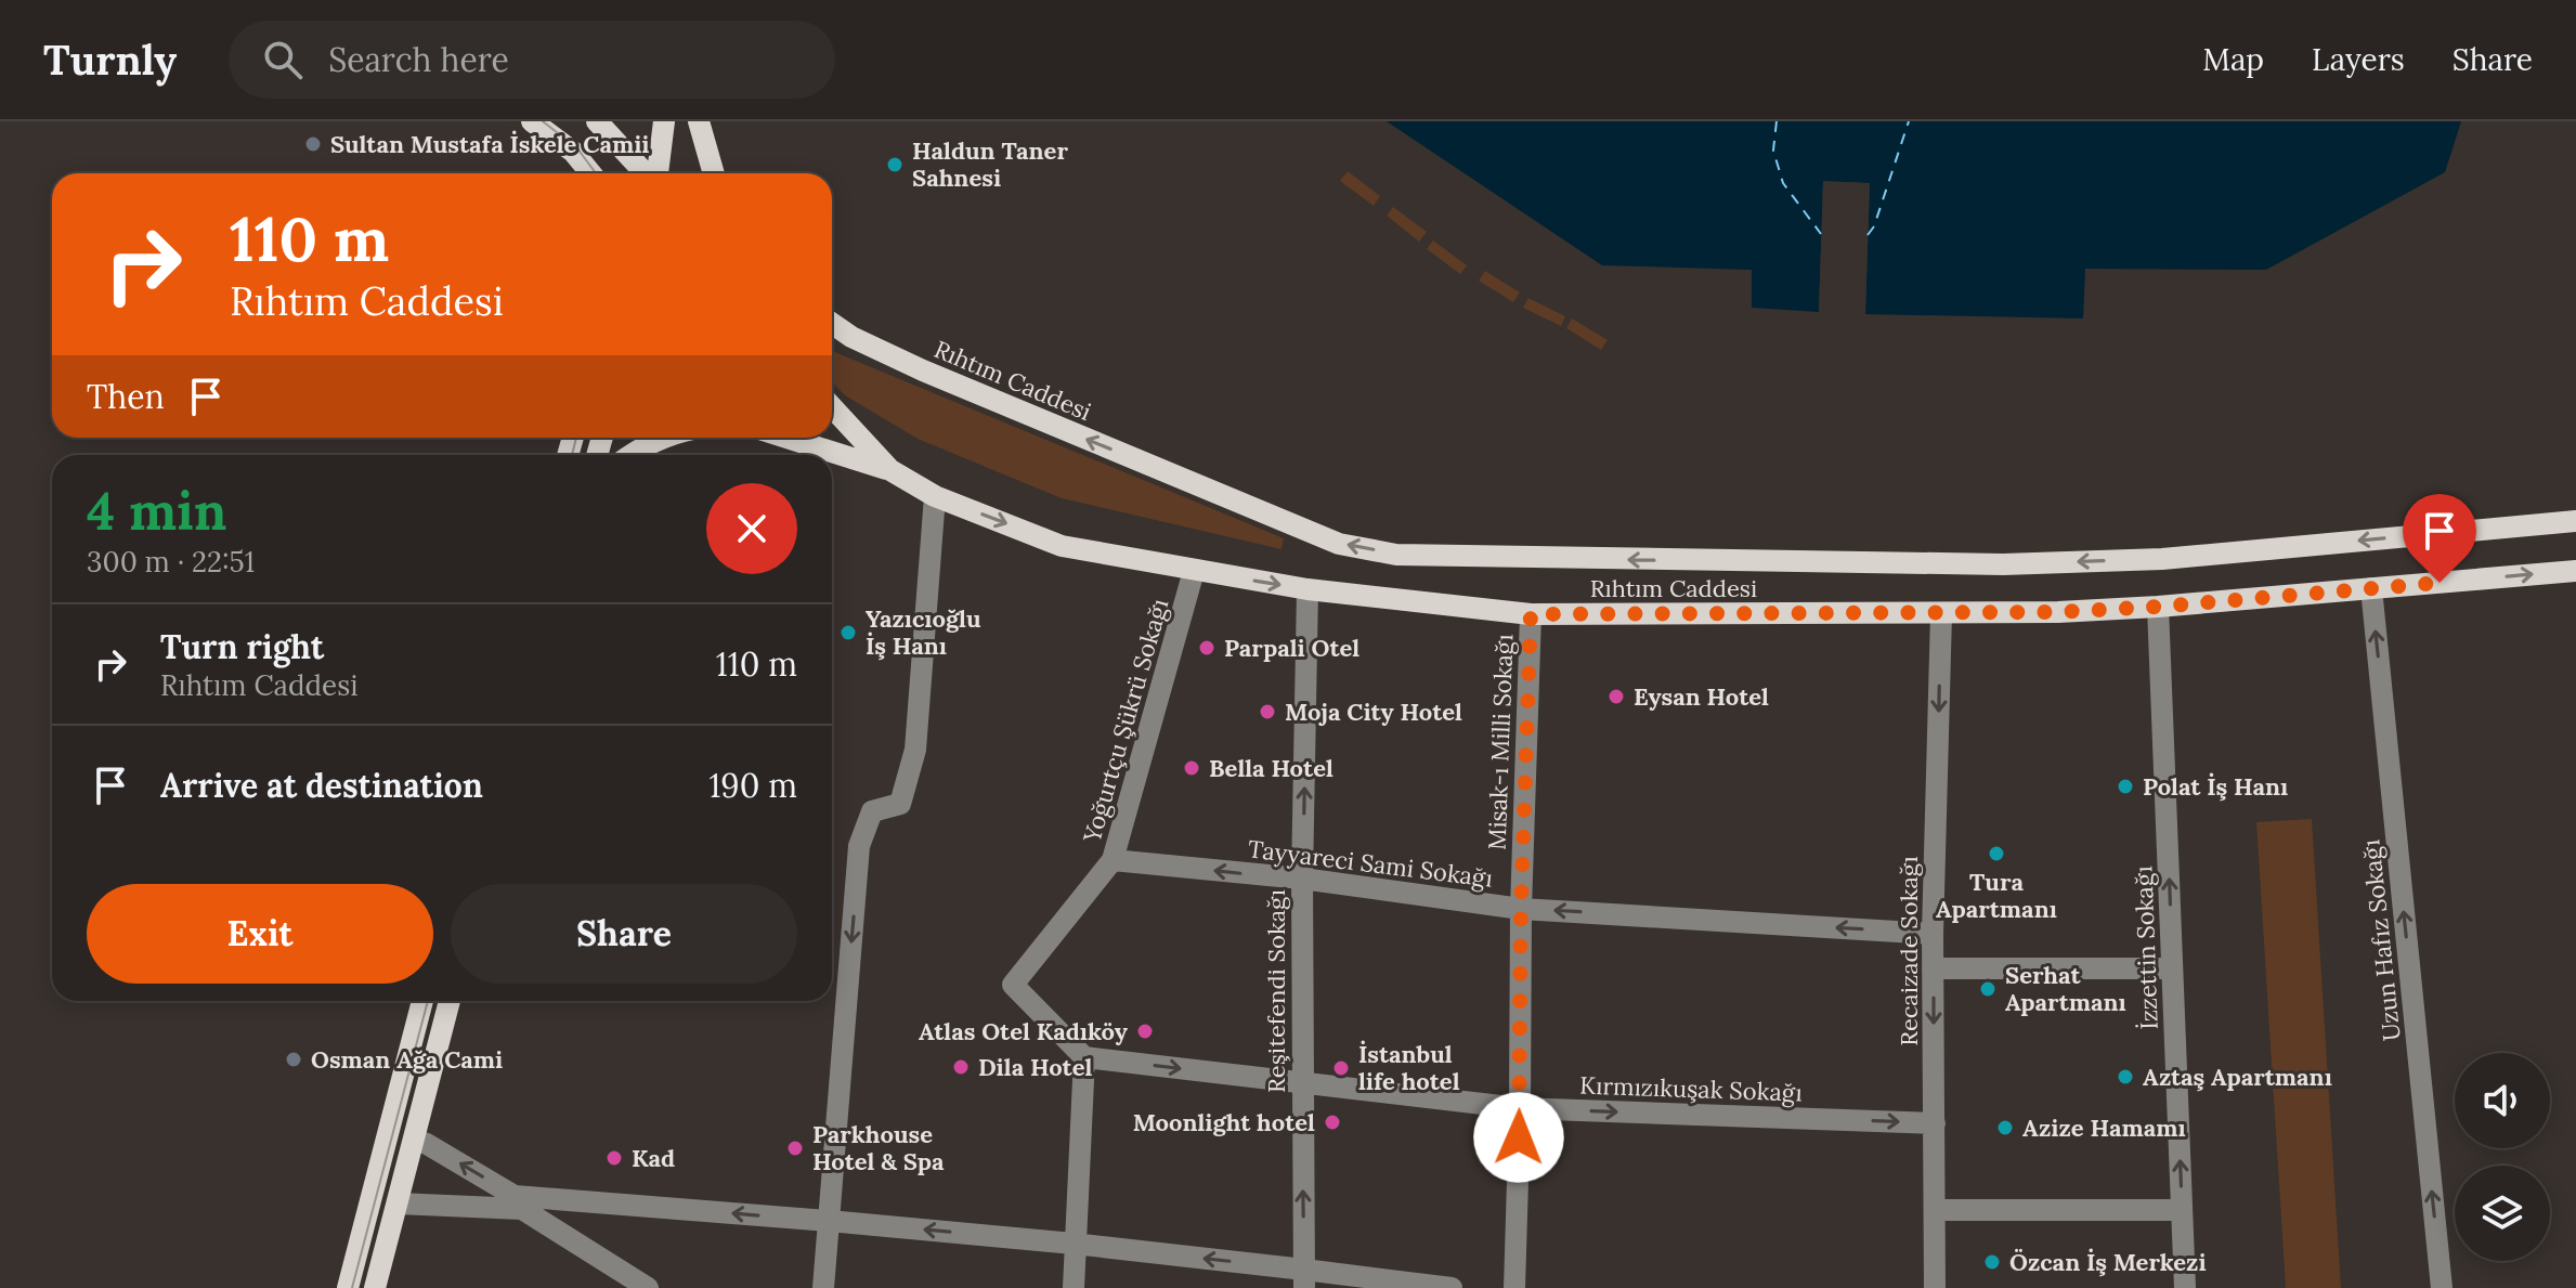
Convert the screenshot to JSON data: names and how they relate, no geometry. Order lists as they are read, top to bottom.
{
  "streets": {
    "main road": ["Rıhtım Caddesi"],
    "street": [
      "Yoğurtçu Şükrü Sokağı",
      "Misak-ı Milli Sokağı",
      "Tayyareci Sami Sokağı",
      "Uzun Hafız Sokağı",
      "İzzettin Sokağı",
      "Recaizade Sokağı",
      "Reşitefendi Sokağı",
      "Kırmızıkuşak Sokağı"
    ]
  },
  "crossings": [
    ["Rıhtım Caddesi", "Yoğurtçu Şükrü Sokağı"],
    ["Rıhtım Caddesi", "Misak-ı Milli Sokağı"],
    ["Rıhtım Caddesi", "Uzun Hafız Sokağı"],
    ["Rıhtım Caddesi", "İzzettin Sokağı"],
    ["Rıhtım Caddesi", "Recaizade Sokağı"],
    ["Rıhtım Caddesi", "Reşitefendi Sokağı"],
    ["Yoğurtçu Şükrü Sokağı", "Tayyareci Sami Sokağı"],
    ["Yoğurtçu Şükrü Sokağı", "Kırmızıkuşak Sokağı"],
    ["Misak-ı Milli Sokağı", "Tayyareci Sami Sokağı"],
    ["Misak-ı Milli Sokağı", "Kırmızıkuşak Sokağı"],
    ["Tayyareci Sami Sokağı", "Recaizade Sokağı"],
    ["Tayyareci Sami Sokağı", "Reşitefendi Sokağı"],
    ["Recaizade Sokağı", "Kırmızıkuşak Sokağı"],
    ["Reşitefendi Sokağı", "Kırmızıkuşak Sokağı"]
  ],
  "one_way": [
    "Tayyareci Sami Sokağı",
    "Uzun Hafız Sokağı",
    "İzzettin Sokağı",
    "Recaizade Sokağı",
    "Reşitefendi Sokağı"
  ],
  "places": [
    "Sultan Mustafa İskele Camii",
    "Haldun Taner Sahnesi",
    "Yazıcıoğlu İş Hanı",
    "Parpali Otel",
    "Eysan Hotel",
    "Moja City Hotel",
    "Bella Hotel",
    "Polat İş Hanı",
    "Tura Apartmanı",
    "Serhat Apartmanı",
    "Atlas Otel Kadıköy",
    "Osman Ağa Cami",
    "Dila Hotel",
    "İstanbul life hotel",
    "Aztaş Apartmanı",
    "Moonlight hotel",
    "Azize Hamamı",
    "Parkhouse Hotel & Spa",
    "Kad",
    "Özcan İş Merkezi"
  ],
  "page": {
    "header": "Turnly",
    "search": "Search here",
    "nav": ["Map", "Layers", "Share"],
    "turn": ["110 m", "Rıhtım Caddesi"],
    "then": "Then",
    "heading": ["4 min", "300 m · 22:51"],
    "list": [
      {
        "name": "Turn right",
        "note": "Rıhtım Caddesi",
        "value": "110 m"
      },
      {
        "name": "Arrive at destination",
        "value": "190 m"
      }
    ],
    "buttons": ["Exit", "Share"]
  }
}
